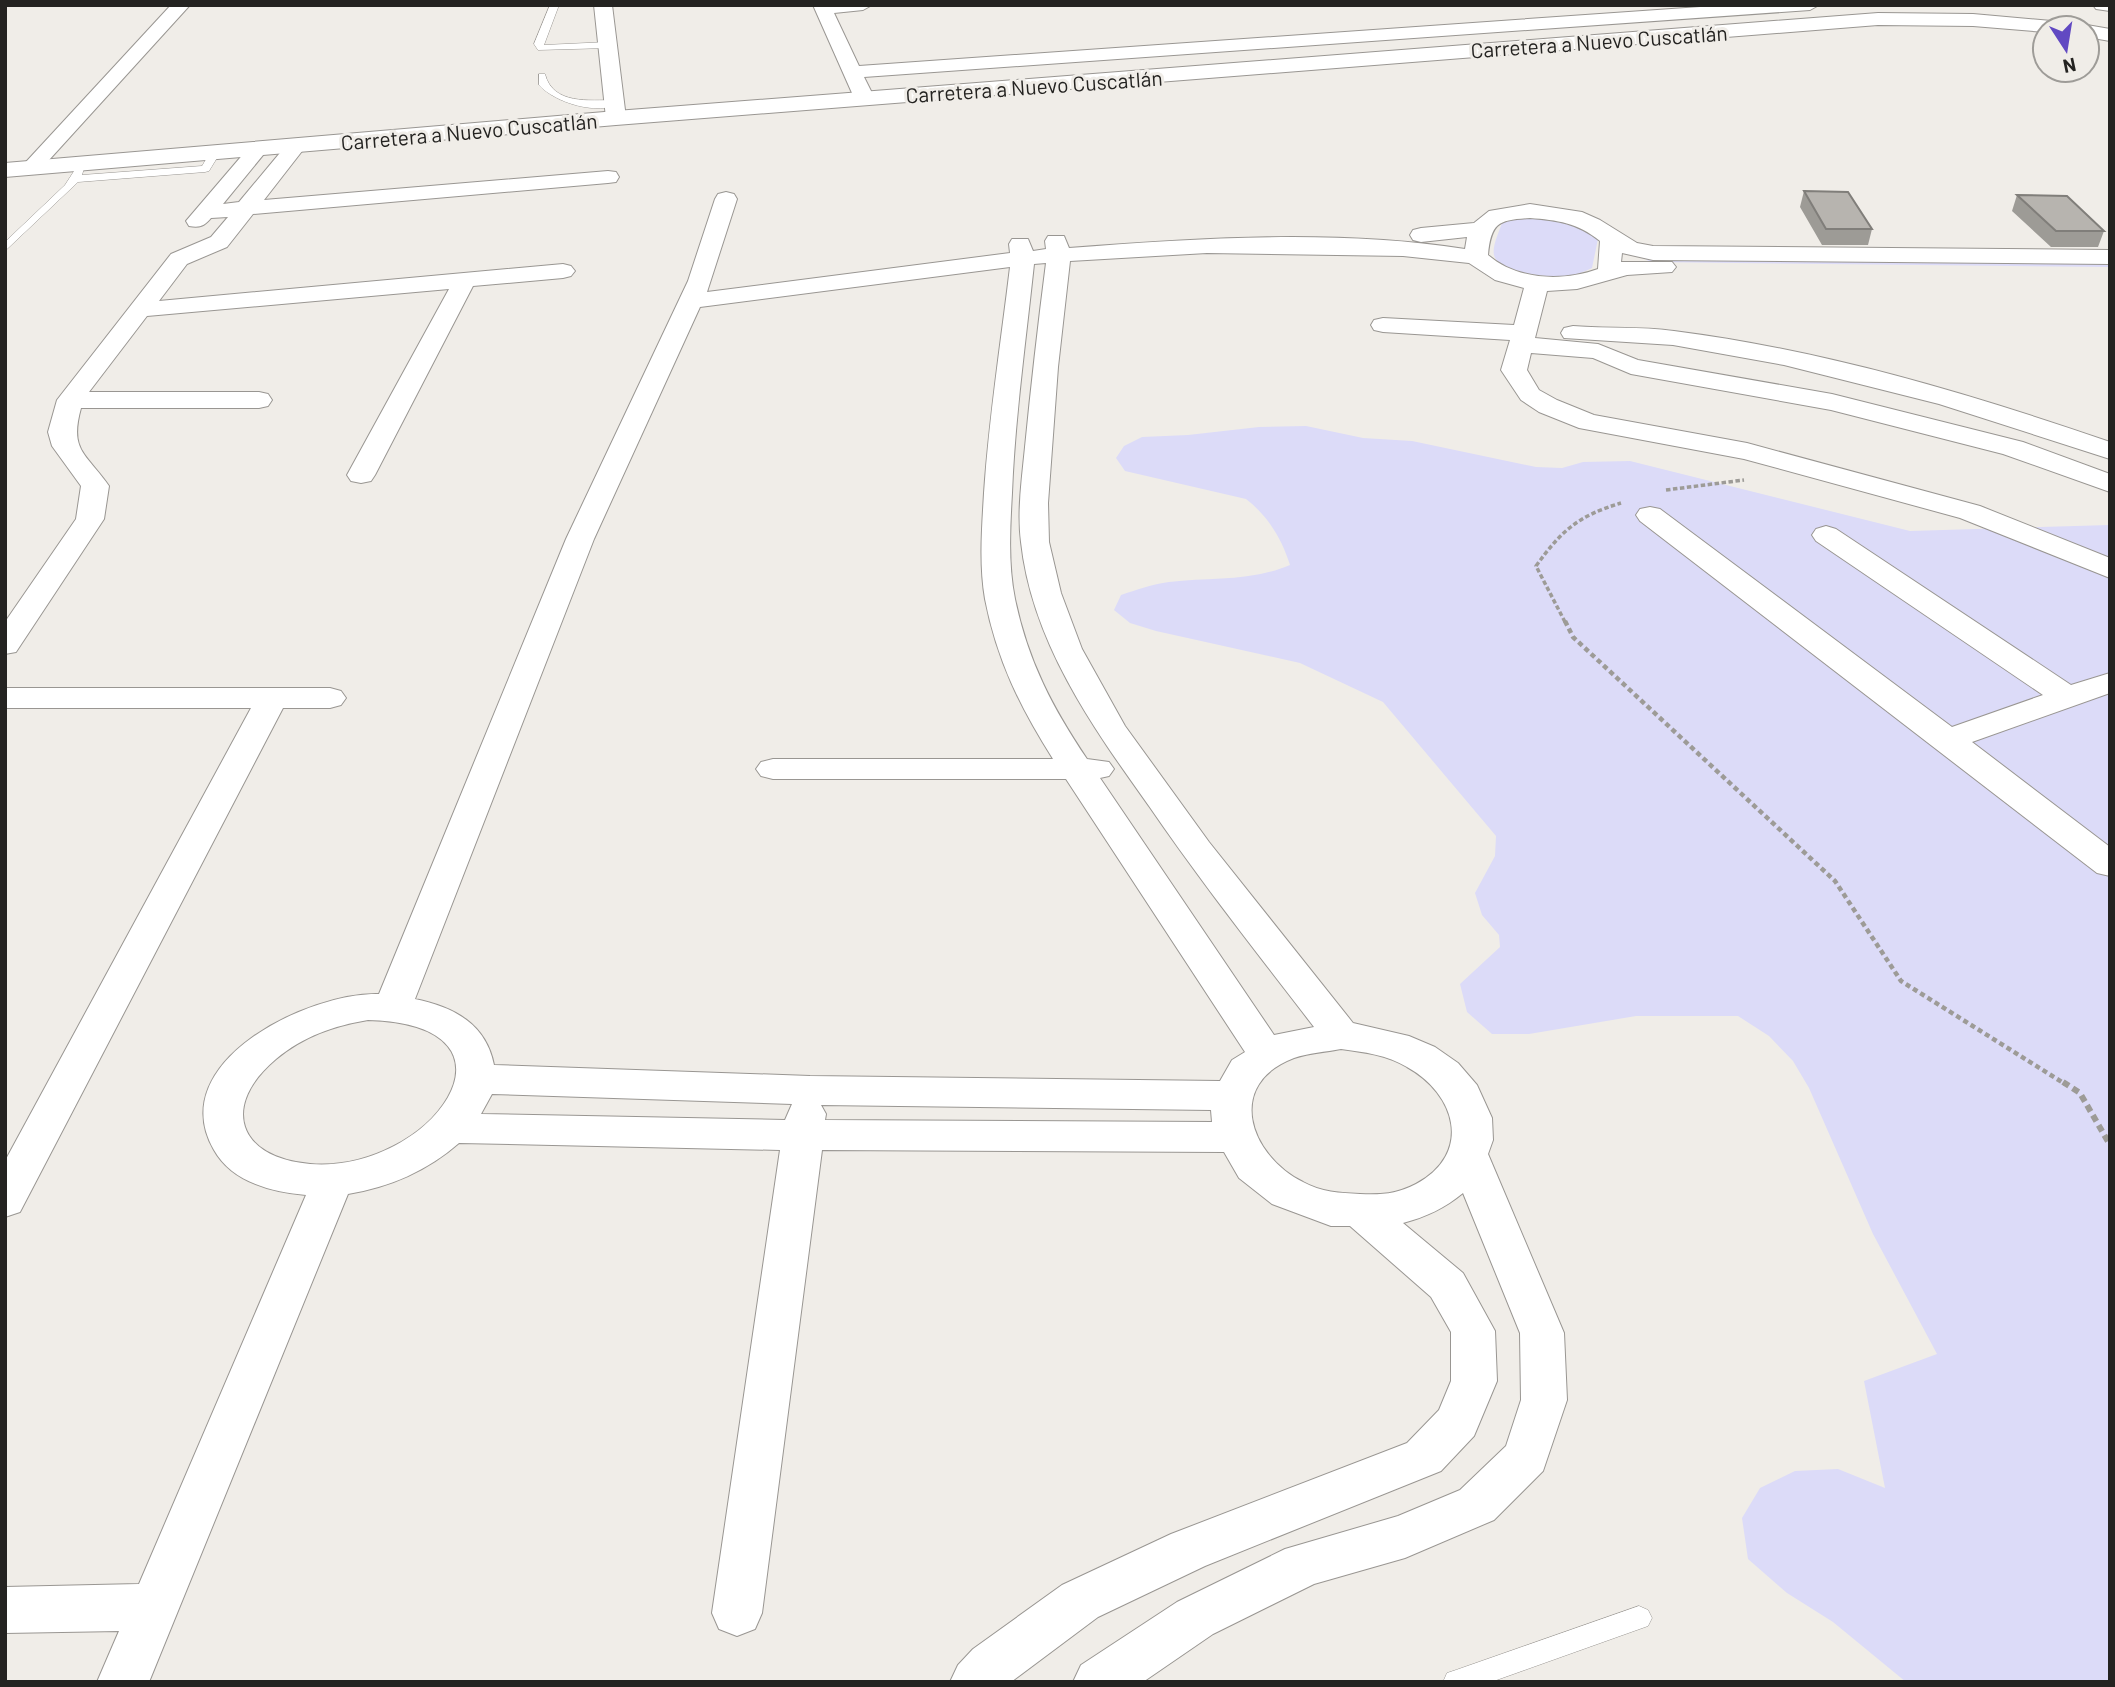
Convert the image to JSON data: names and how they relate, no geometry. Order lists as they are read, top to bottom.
{
  "streets": {
    "street": ["Carretera a Nuevo Cuscatlán"]
  },
  "north": "bottom"
}
